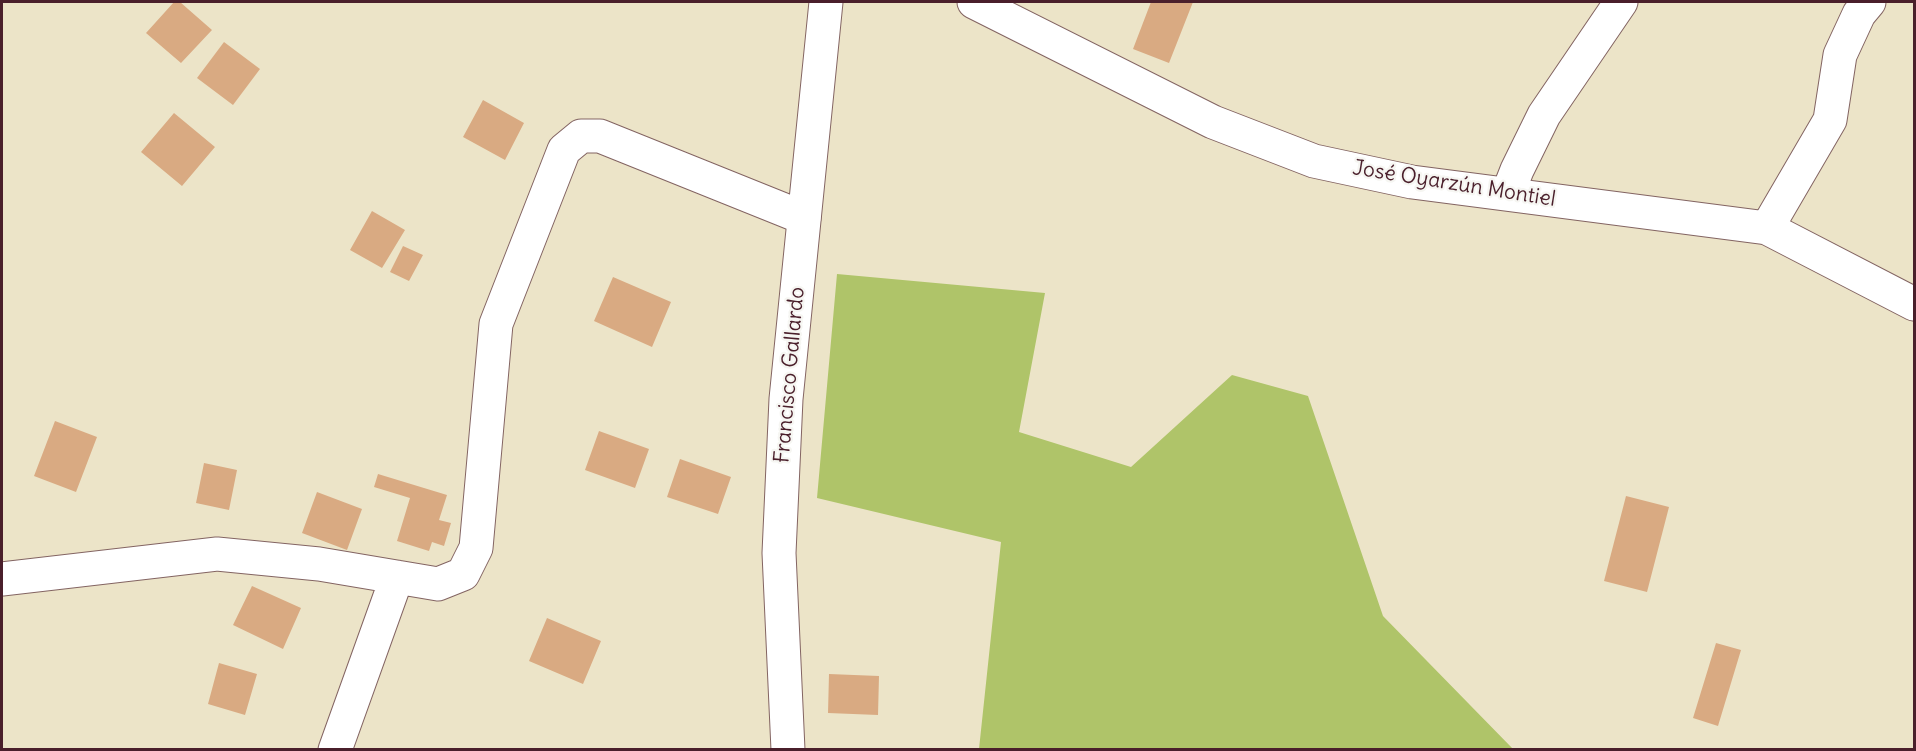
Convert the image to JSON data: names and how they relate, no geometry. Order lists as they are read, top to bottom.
{
  "streets": {
    "street": ["José Oyarzún Montiel", "Francisco Gallardo"]
  }
}
